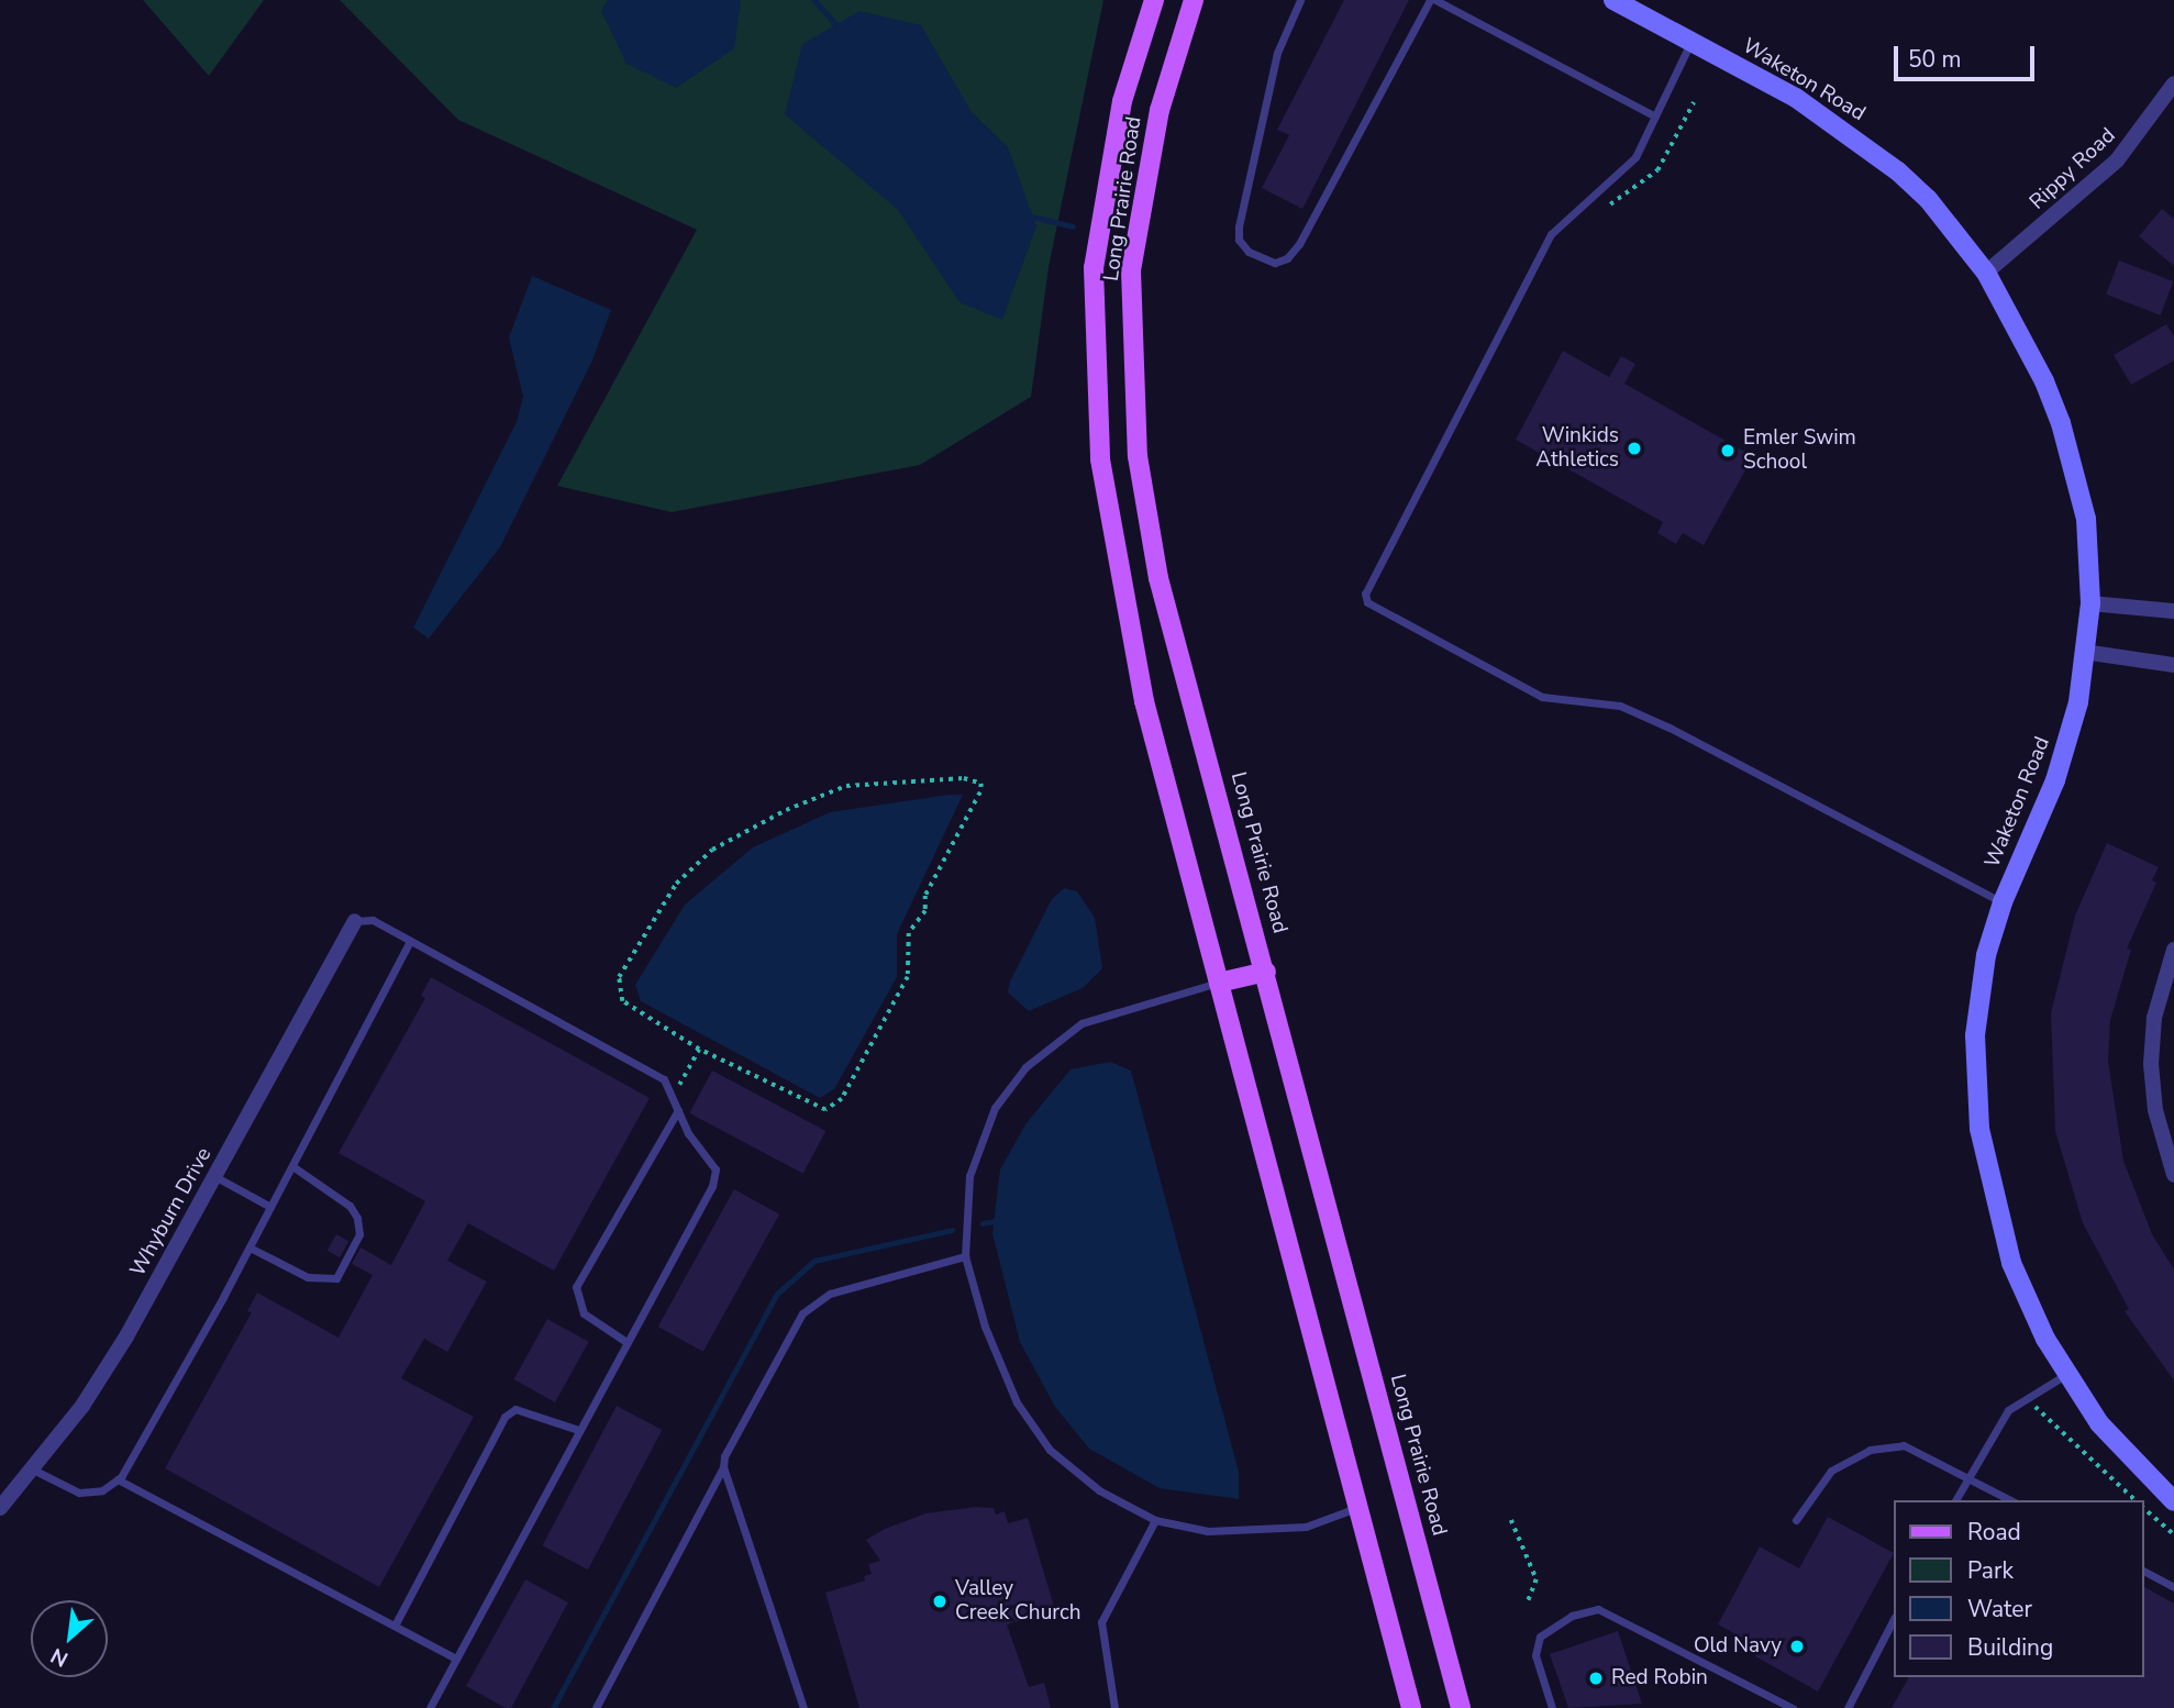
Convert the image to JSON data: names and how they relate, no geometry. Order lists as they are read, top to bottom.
{
  "streets": {
    "main road": ["Long Prairie Road"],
    "street": ["Waketon Road", "Rippy Road", "Whyburn Drive"]
  },
  "crossings": [
    ["Waketon Road", "Rippy Road"]
  ],
  "places": [
    "Winkids Athletics",
    "Emler Swim School",
    "Valley Creek Church",
    "Old Navy",
    "Red Robin"
  ],
  "legend": [
    "Road",
    "Park",
    "Water",
    "Building"
  ],
  "scale_bar": "50 m",
  "north": "bottom left"
}
